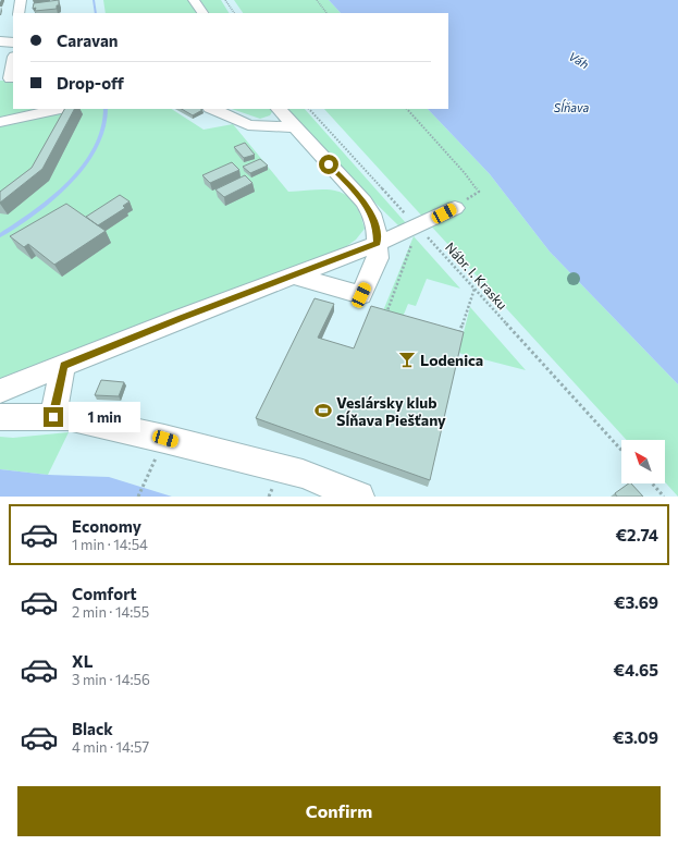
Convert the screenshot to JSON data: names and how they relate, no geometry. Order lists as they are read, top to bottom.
{
  "streets": {
    "path": ["Nábr. I. Krasku"]
  },
  "water": ["Váh", "Sĺňava"],
  "places": {
    "bar": ["Lodenica"],
    "sports": ["Veslársky klub Sĺňava Piešťany"]
  },
  "north": "top left",
  "page": {
    "banner": ["Caravan", "Drop-off"],
    "bubble": "1 min",
    "list": [
      {
        "name": "Economy",
        "note": "1 min · 14:54",
        "value": "€2.74"
      },
      {
        "name": "Comfort",
        "note": "2 min · 14:55",
        "value": "€3.69"
      },
      {
        "name": "XL",
        "note": "3 min · 14:56",
        "value": "€4.65"
      },
      {
        "name": "Black",
        "note": "4 min · 14:57",
        "value": "€3.09"
      }
    ],
    "buttons": "Confirm"
  }
}
